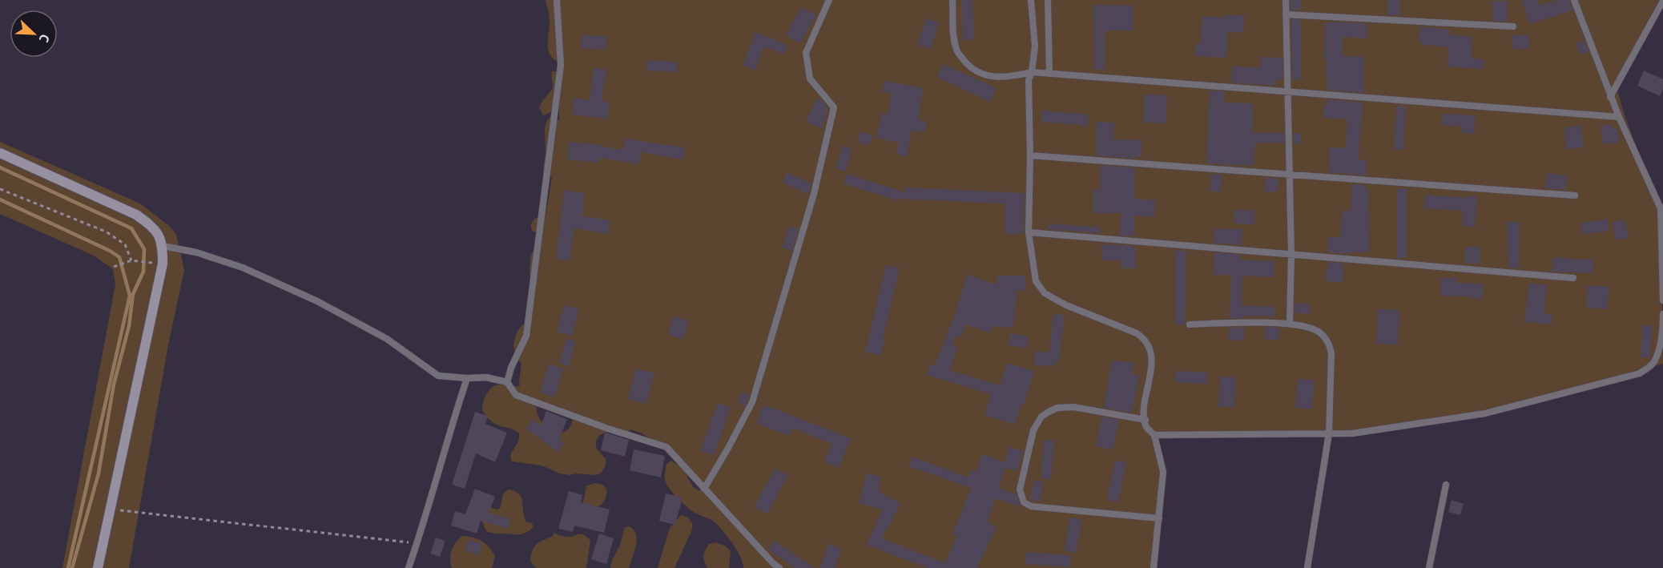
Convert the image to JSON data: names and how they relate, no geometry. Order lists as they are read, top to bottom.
{
  "north": "bottom right"
}
